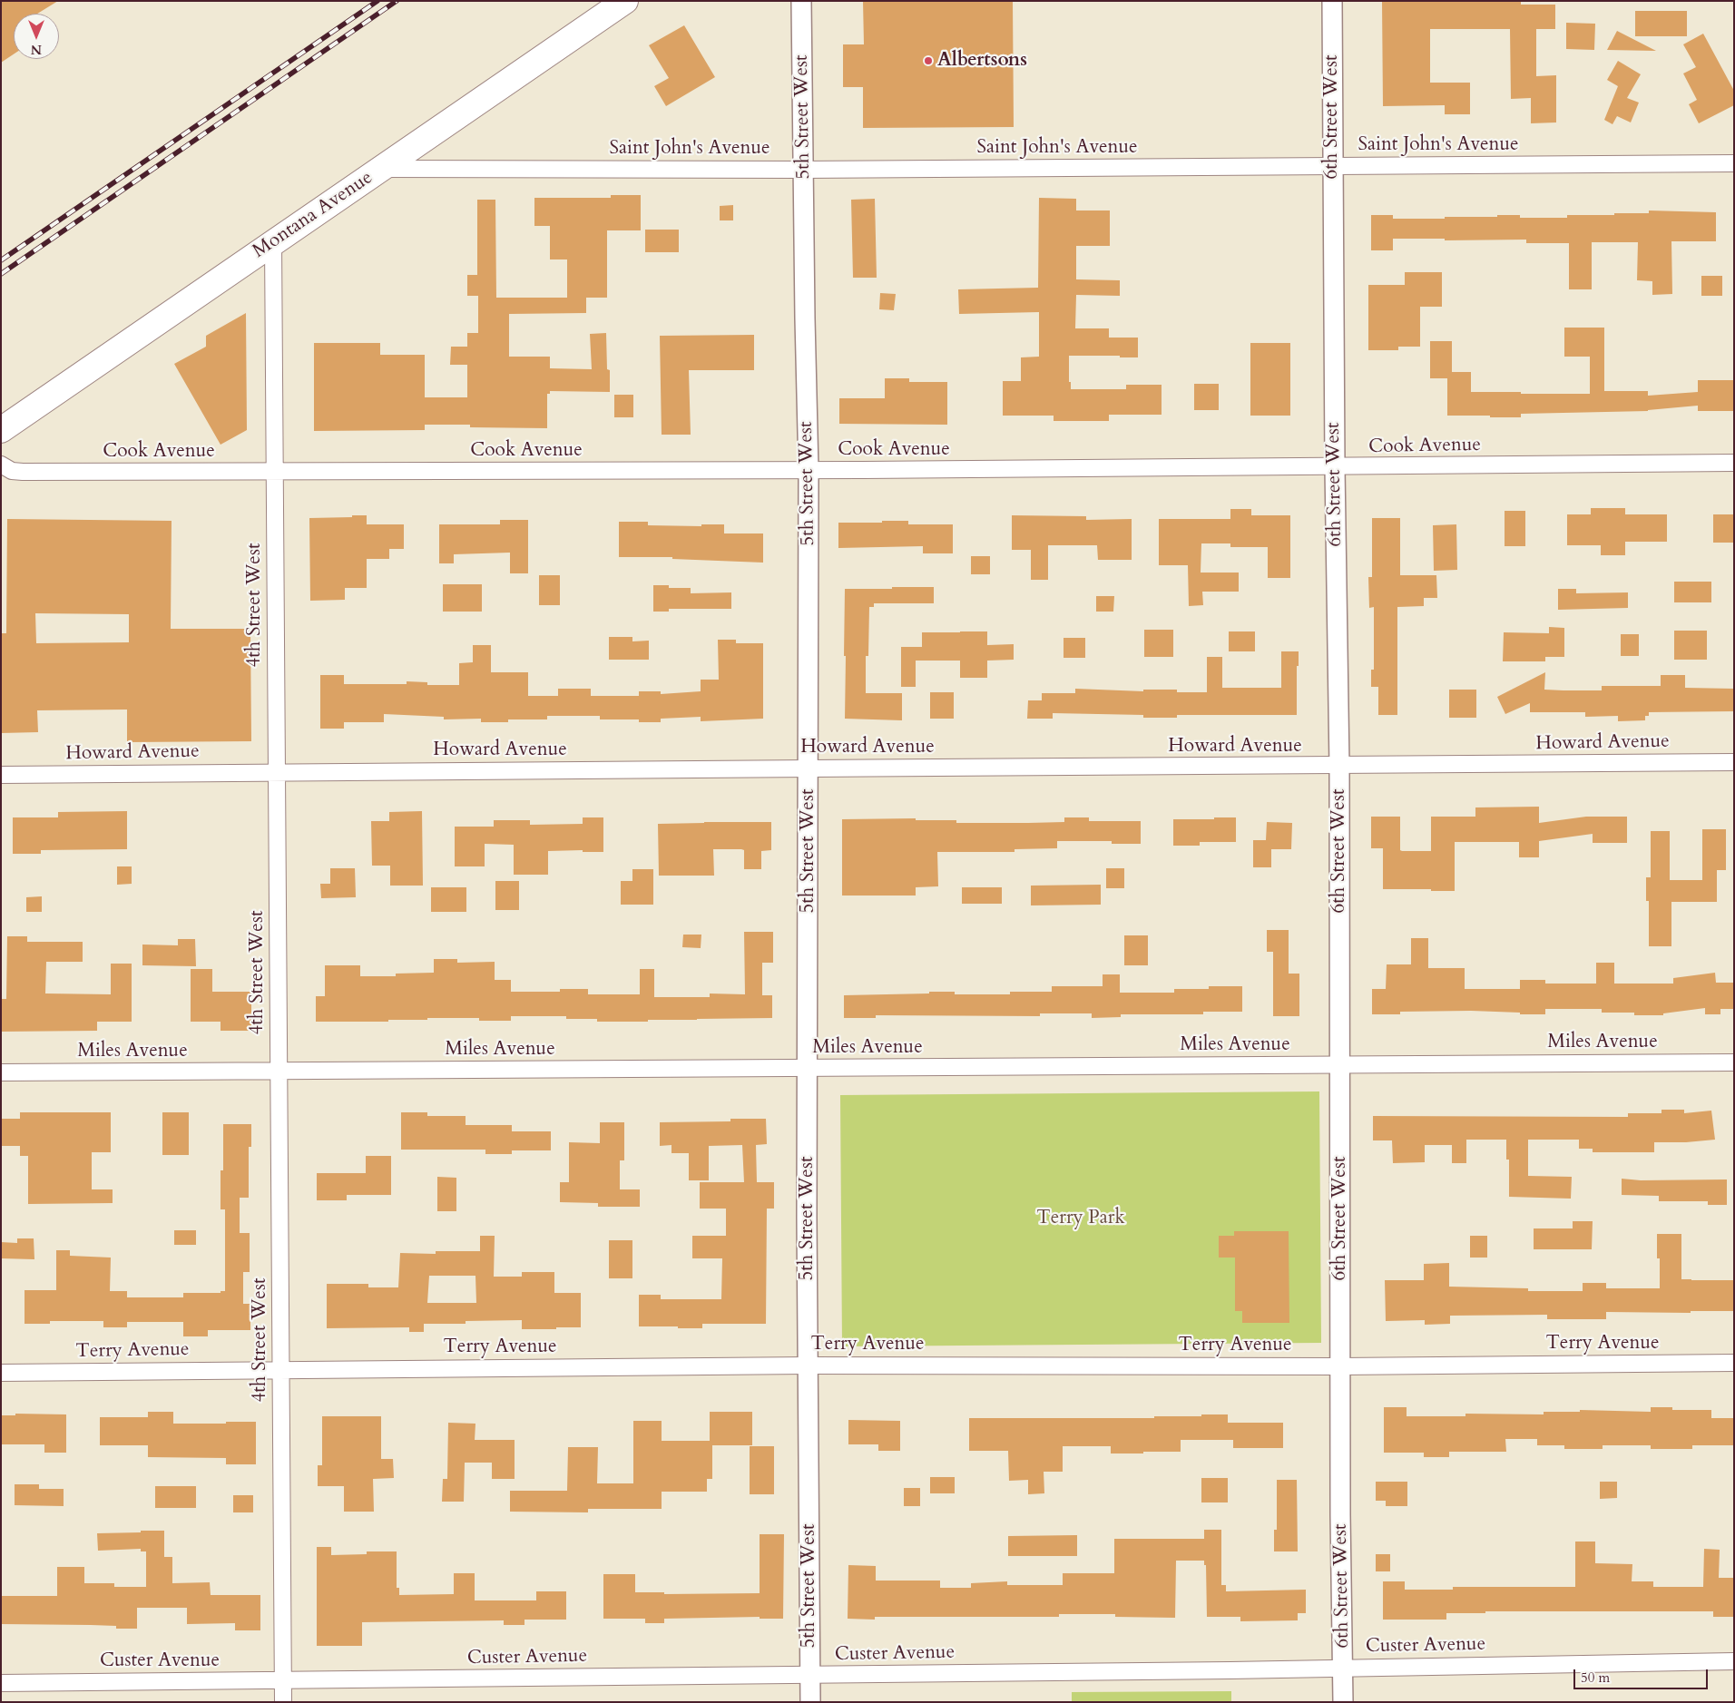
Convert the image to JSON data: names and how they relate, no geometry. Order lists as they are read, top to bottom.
{
  "streets": {
    "main road": ["Montana Avenue"],
    "street": [
      "5th Street West",
      "6th Street West",
      "Saint John's Avenue",
      "Cook Avenue",
      "4th Street West",
      "Howard Avenue",
      "Miles Avenue",
      "Terry Avenue",
      "Custer Avenue"
    ]
  },
  "crossings": [
    ["5th Street West", "Saint John's Avenue"],
    ["5th Street West", "Cook Avenue"],
    ["5th Street West", "Howard Avenue"],
    ["5th Street West", "Miles Avenue"],
    ["5th Street West", "Terry Avenue"],
    ["5th Street West", "Custer Avenue"],
    ["6th Street West", "Saint John's Avenue"],
    ["6th Street West", "Cook Avenue"],
    ["6th Street West", "Howard Avenue"],
    ["6th Street West", "Miles Avenue"],
    ["6th Street West", "Terry Avenue"],
    ["6th Street West", "Custer Avenue"],
    ["Saint John's Avenue", "Montana Avenue"],
    ["Montana Avenue", "4th Street West"],
    ["Cook Avenue", "4th Street West"],
    ["4th Street West", "Howard Avenue"],
    ["4th Street West", "Miles Avenue"],
    ["4th Street West", "Terry Avenue"],
    ["4th Street West", "Custer Avenue"]
  ],
  "parks": ["Terry Park"],
  "places": ["Albertsons"],
  "scale_bar": "50 m",
  "north": "bottom"
}
